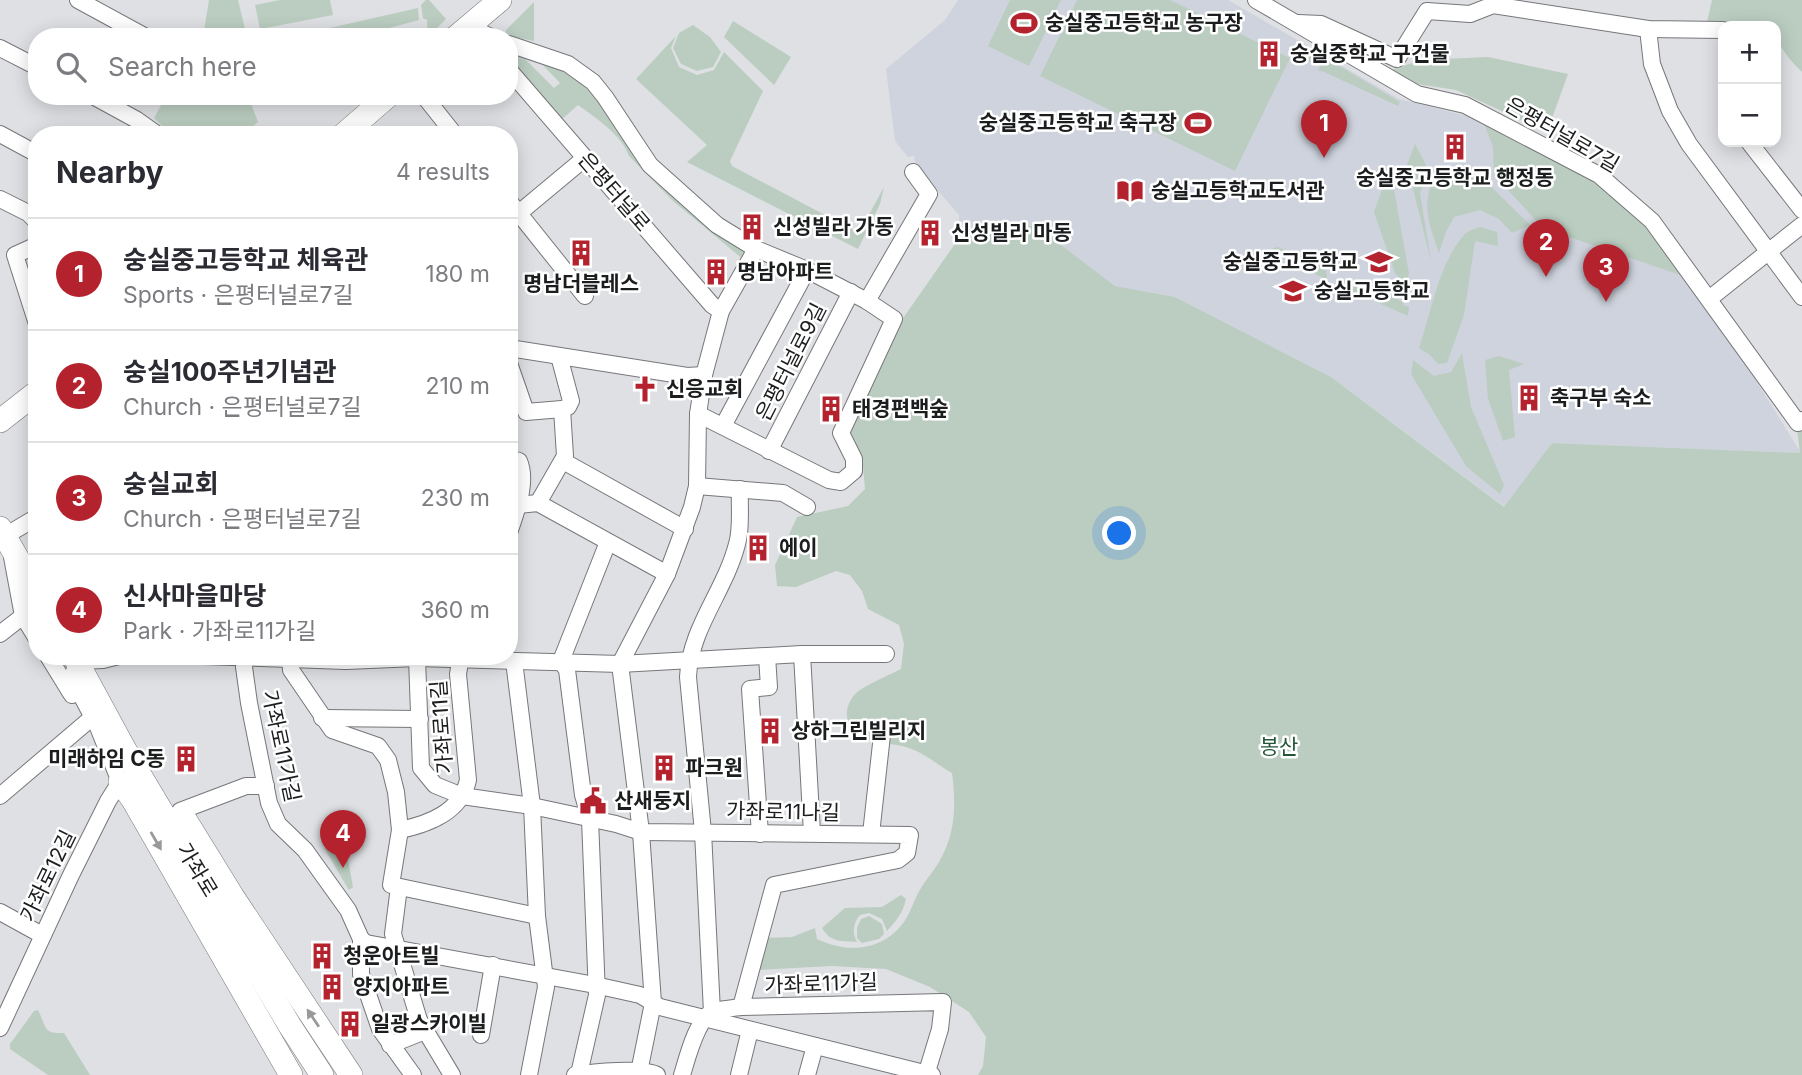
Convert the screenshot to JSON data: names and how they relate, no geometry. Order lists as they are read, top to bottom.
{
  "streets": {
    "main road": ["가좌로"],
    "street": [
      "은평터널로7길",
      "은평터널로",
      "은평터널로9길",
      "가좌로11길",
      "가좌로11가길",
      "가좌로11나길",
      "가좌로12길"
    ]
  },
  "crossings": [
    ["가좌로11길", "가좌로11나길"],
    ["가좌로11가길", "가좌로11나길"],
    ["가좌로", "가좌로12길"]
  ],
  "parks": ["봉산"],
  "places": {
    "sports": ["숭실중고등학교 농구장", "숭실중고등학교 축구장"],
    "building": [
      "숭실중학교 구건물",
      "숭실중고등학교 행정동",
      "신성빌라 가동",
      "신성빌라 마동",
      "명남더블레스",
      "명남아파트",
      "축구부 숙소",
      "태경편백숲",
      "에이",
      "상하그린빌리지",
      "미래하임 C동",
      "파크원",
      "청운아트빌",
      "양지아파트",
      "일광스카이빌"
    ],
    "library": ["숭실고등학교도서관"],
    "school or university": ["숭실중고등학교", "숭실고등학교"],
    "church": ["신응교회"],
    "public building": ["산새둥지"]
  },
  "page": {
    "map_buttons": ["+", "−"],
    "search": "Search here",
    "pins": [
      "1",
      "2",
      "3",
      "4"
    ],
    "heading": ["Nearby", "4 results"],
    "list": [
      {
        "mark": "1",
        "name": "숭실중고등학교 체육관",
        "note": "Sports · 은평터널로7길",
        "value": "180 m"
      },
      {
        "mark": "2",
        "name": "숭실100주년기념관",
        "note": "Church · 은평터널로7길",
        "value": "210 m"
      },
      {
        "mark": "3",
        "name": "숭실교회",
        "note": "Church · 은평터널로7길",
        "value": "230 m"
      },
      {
        "mark": "4",
        "name": "신사마을마당",
        "note": "Park · 가좌로11가길",
        "value": "360 m"
      }
    ]
  }
}
